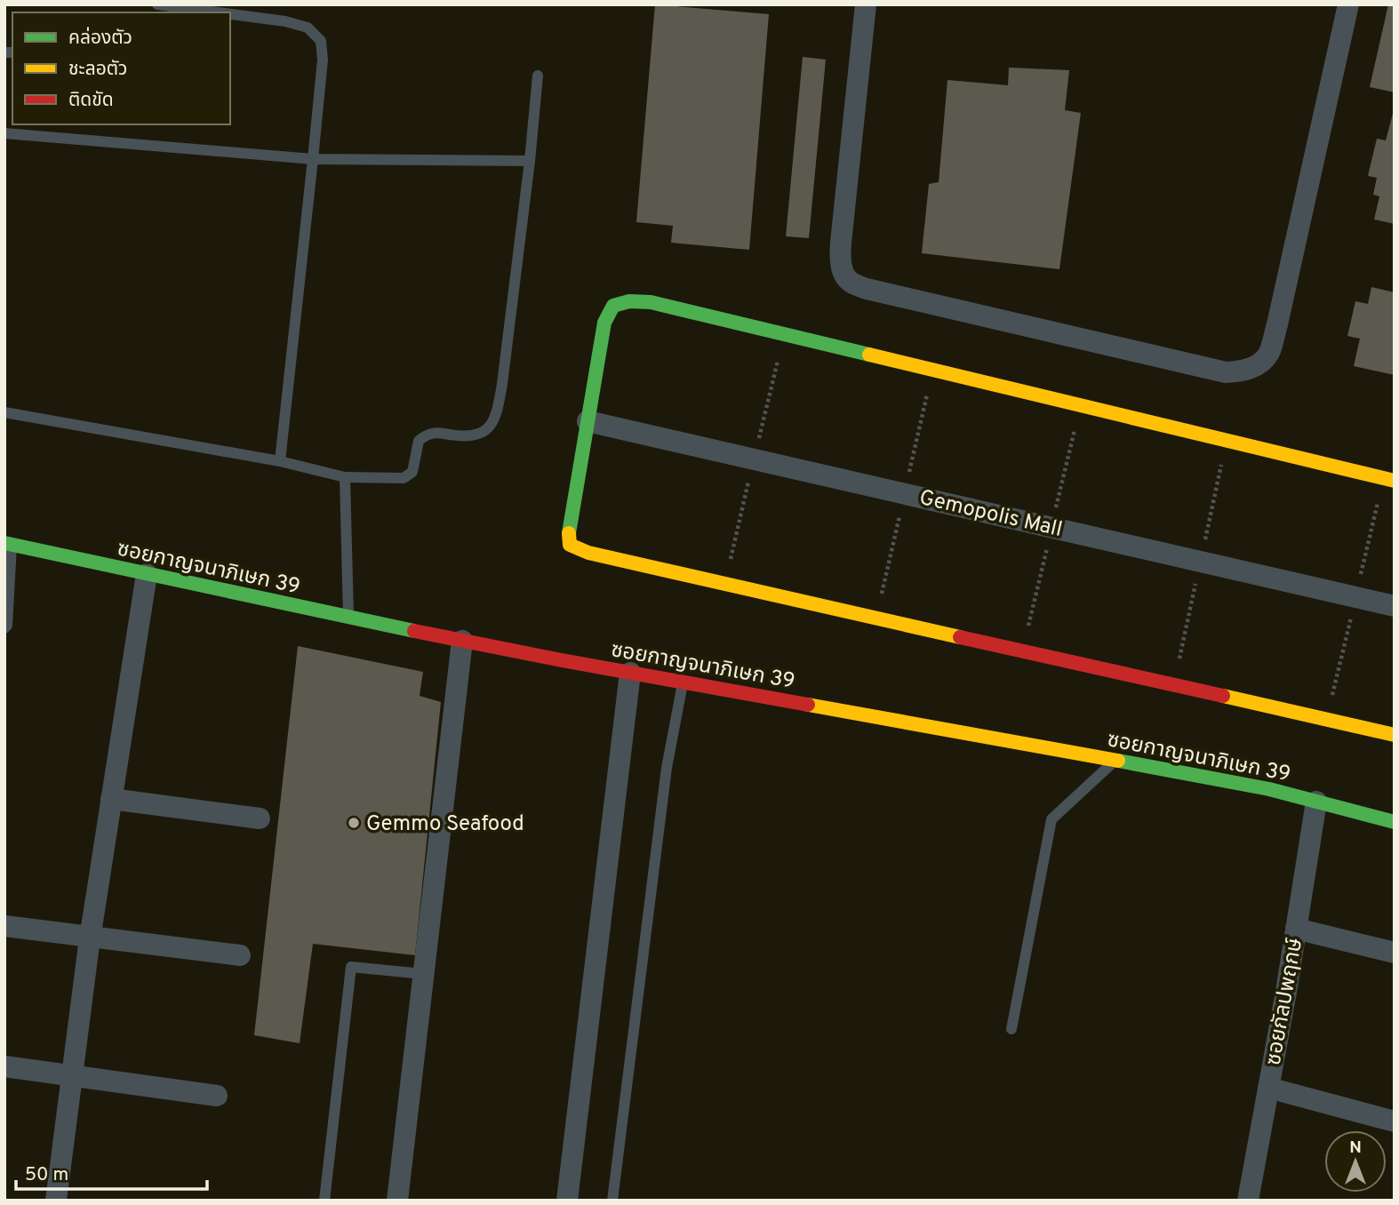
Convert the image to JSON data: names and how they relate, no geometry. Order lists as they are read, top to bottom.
{
  "streets": {
    "street": ["Gemopolis Mall", "ซอยกาญจนาภิเษก 39", "ซอยกัลปพฤกษ์"]
  },
  "crossings": [
    ["ซอยกาญจนาภิเษก 39", "ซอยกัลปพฤกษ์"]
  ],
  "places": ["Gemmo Seafood"],
  "legend": ["คล่องตัว", "ชะลอตัว", "ติดขัด"],
  "scale_bar": "50 m",
  "north": "top"
}
